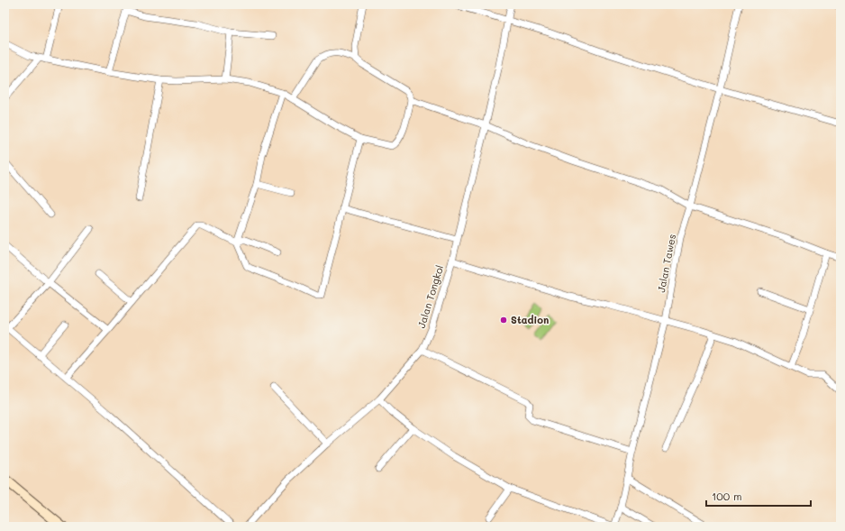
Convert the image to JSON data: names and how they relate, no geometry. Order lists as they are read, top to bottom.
{
  "streets": {
    "street": ["Jalan Tawes", "Jalan Tongkol"]
  },
  "places": ["Stadion"],
  "scale_bar": "100 m"
}
